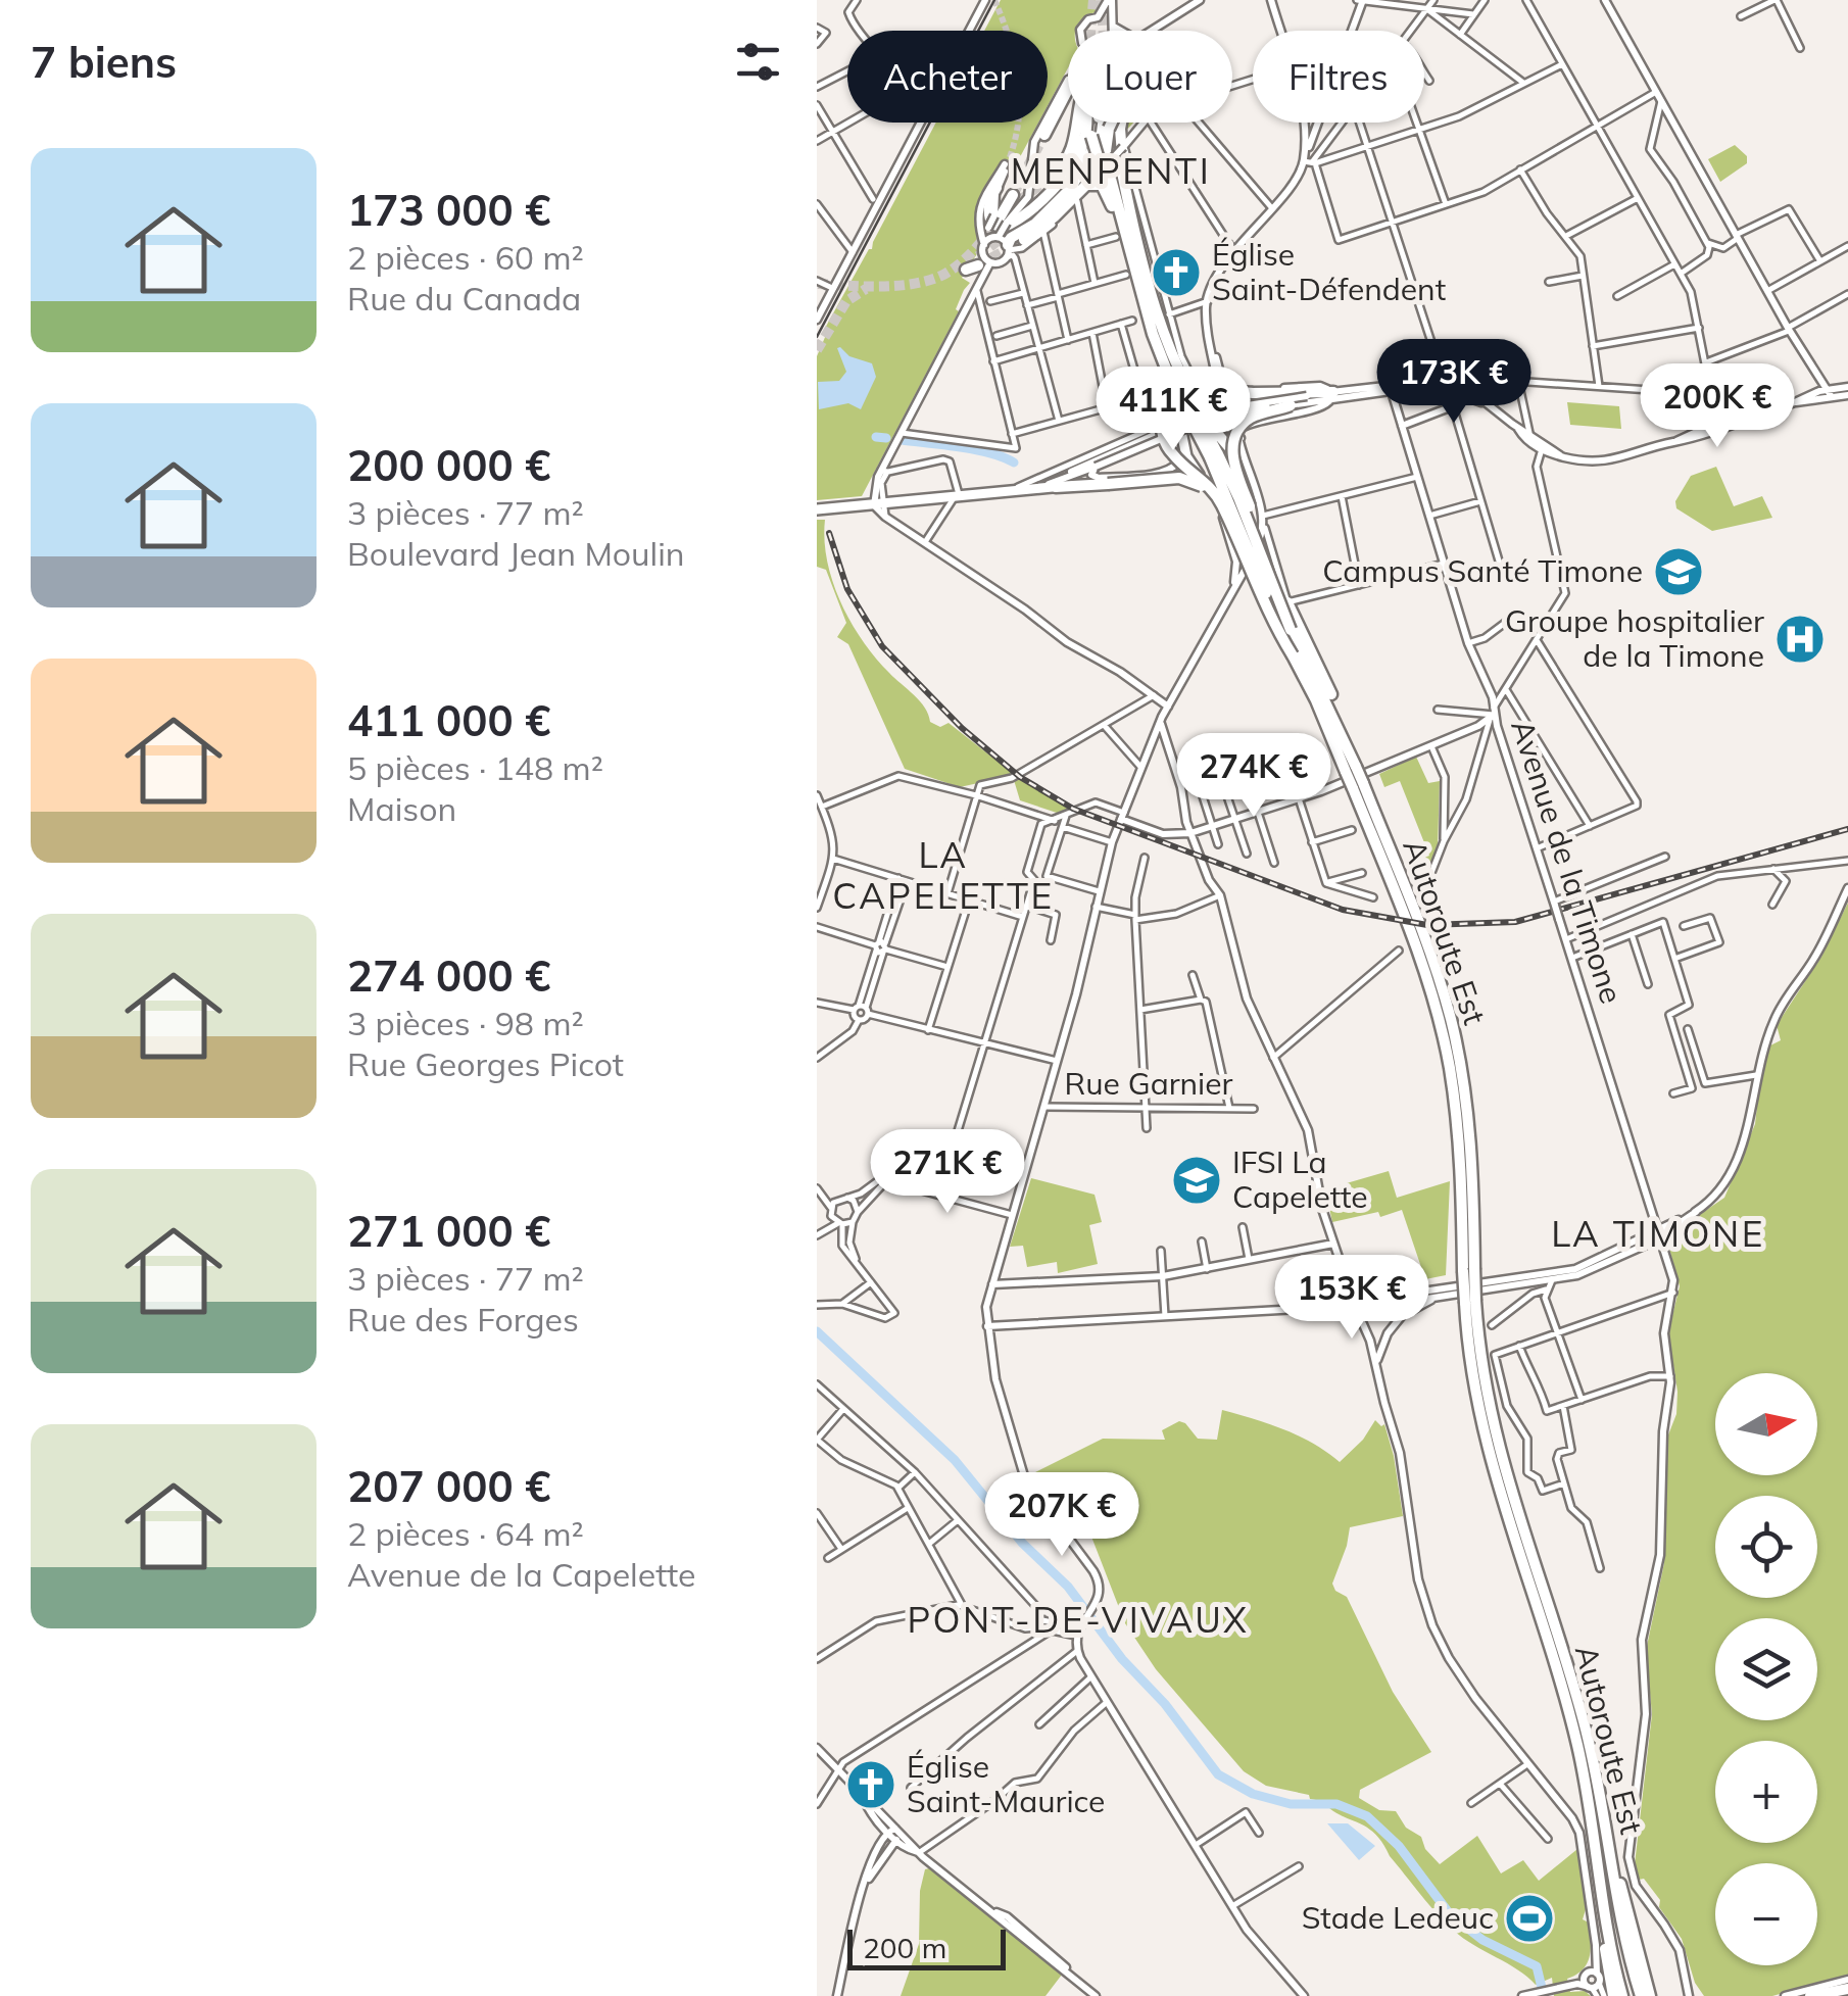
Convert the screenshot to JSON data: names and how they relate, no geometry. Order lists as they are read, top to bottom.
{
  "streets": {
    "highway": ["Autoroute Est"],
    "street": ["Avenue de la Timone", "Rue Garnier"]
  },
  "districts": [
    "MENPENTI",
    "LA CAPELETTE",
    "LA TIMONE",
    "PONT-DE-VIVAUX"
  ],
  "places": {
    "church": ["Église Saint-Défendent", "Église Saint-Maurice"],
    "school or university": ["Campus Santé Timone", "IFSI La Capelette"],
    "hospital": ["Groupe hospitalier de la Timone"],
    "sports": ["Stade Ledeuc"]
  },
  "scale_bar": "200 m",
  "north": "right",
  "page": {
    "heading": "7 biens",
    "chip": ["Acheter", "Louer", "Filtres"],
    "list": [
      {
        "name": "173 000 €",
        "note": "2 pièces · 60 m² · Rue du Canada"
      },
      {
        "name": "200 000 €",
        "note": "3 pièces · 77 m² · Boulevard Jean Moulin"
      },
      {
        "name": "411 000 €",
        "note": "5 pièces · 148 m² · Maison"
      },
      {
        "name": "274 000 €",
        "note": "3 pièces · 98 m² · Rue Georges Picot"
      },
      {
        "name": "271 000 €",
        "note": "3 pièces · 77 m² · Rue des Forges"
      },
      {
        "name": "207 000 €",
        "note": "2 pièces · 64 m² · Avenue de la Capelette"
      }
    ],
    "price": [
      "173K €",
      "200K €",
      "411K €",
      "274K €",
      "271K €",
      "153K €",
      "207K €"
    ],
    "map_buttons": ["+", "−"],
    "scale": "200 m"
  }
}
